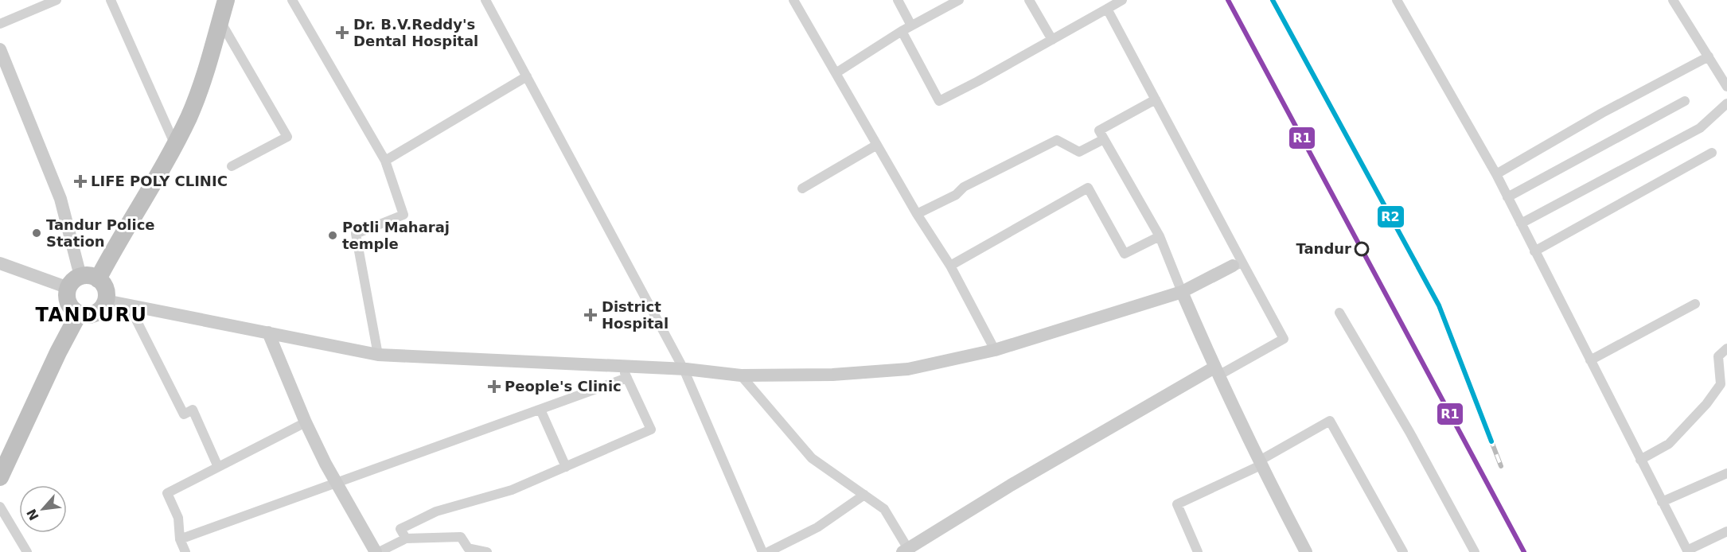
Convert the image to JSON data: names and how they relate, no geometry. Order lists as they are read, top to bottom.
{
  "districts": ["TANDURU"],
  "places": {
    "health": [
      "Dr. B.V.Reddy's Dental Hospital",
      "LIFE POLY CLINIC",
      "District Hospital",
      "People's Clinic"
    ],
    "other": ["Tandur Police Station", "Potli Maharaj temple", "Tandur"]
  },
  "lines": ["transit line R1", "transit line R2"],
  "north": "bottom left"
}
